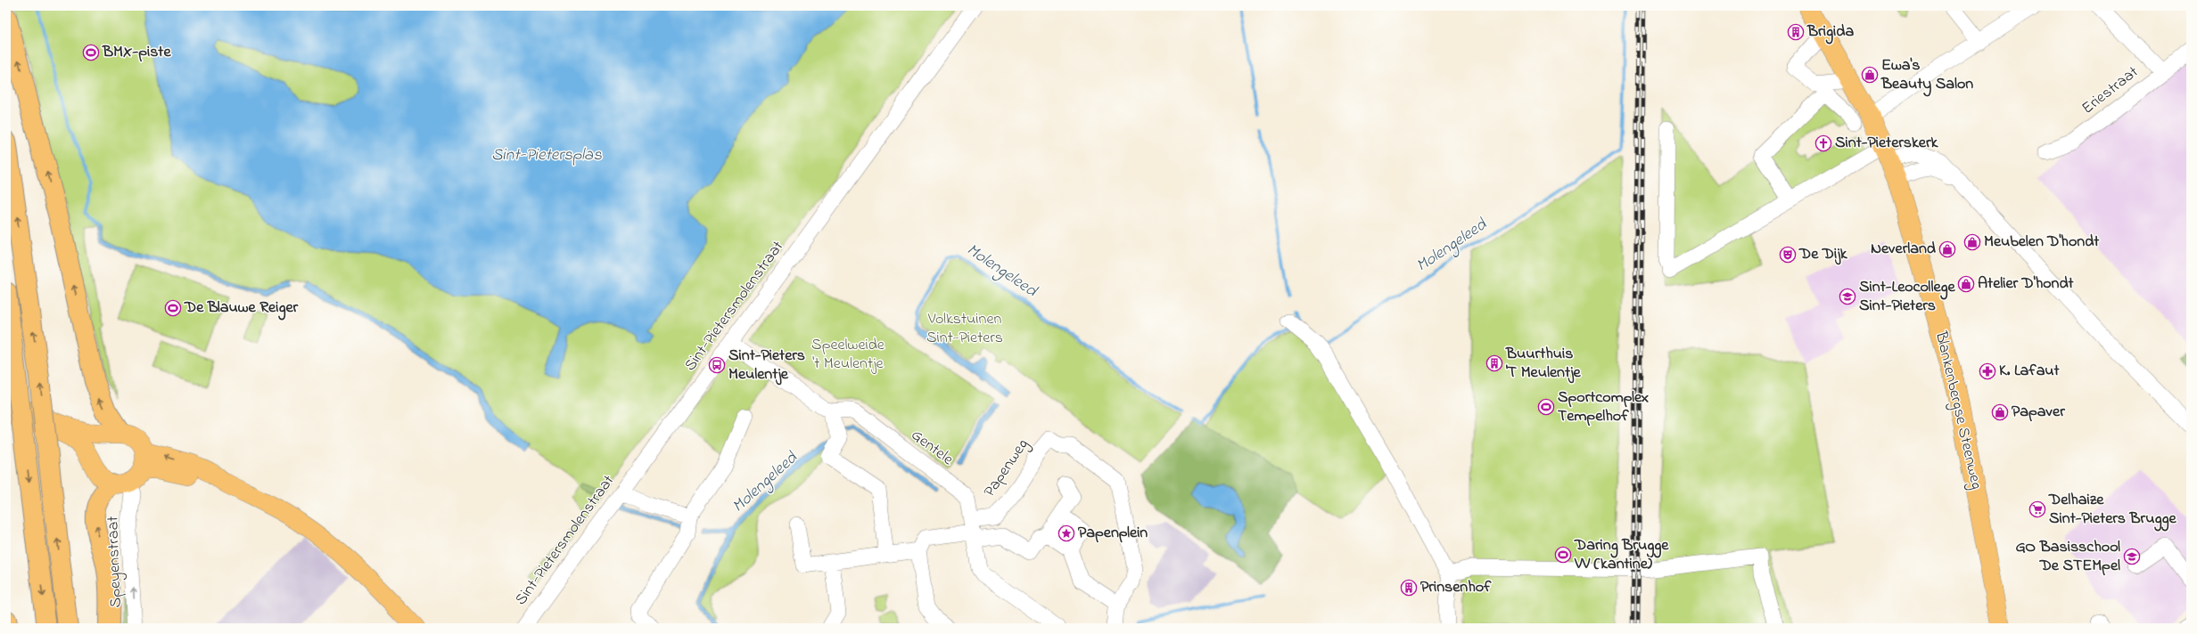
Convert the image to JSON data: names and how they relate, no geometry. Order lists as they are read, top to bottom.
{
  "streets": {
    "main road": ["Blankenbergse Steenweg"],
    "street": [
      "Eriestraat",
      "Sint-Pietersmolenstraat",
      "Gentele",
      "Papenweg",
      "Speyenstraat"
    ]
  },
  "crossings": [
    ["Gentele", "Papenweg"]
  ],
  "one_way": ["Speyenstraat"],
  "water": ["Sint-Pietersplas", "Molengeleed"],
  "parks": ["Volkstuinen Sint-Pieters", "Speelweide 't Meulentje"],
  "places": {
    "building": ["Brigida", "Buurthuis 'T Meulentje", "Prinsenhof"],
    "sports": [
      "BMX-piste",
      "De Blauwe Reiger",
      "Sportcomplex Tempelhof",
      "Daring Brugge VV (kantine)"
    ],
    "shop": [
      "Ewa's Beauty Salon",
      "Meubelen D'hondt",
      "Neverland",
      "Atelier D'hondt",
      "Papaver"
    ],
    "church": ["Sint-Pieterskerk"],
    "theatre": ["De Dijk"],
    "school or university": ["Sint-Leocollege Sint-Pieters", "GO Basisschool De STEMpel"],
    "bus stop": ["Sint-Pieters Meulentje"],
    "pharmacy": ["K. Lafaut"],
    "supermarket": ["Delhaize Sint-Pieters Brugge"],
    "place": ["Papenplein"]
  }
}
